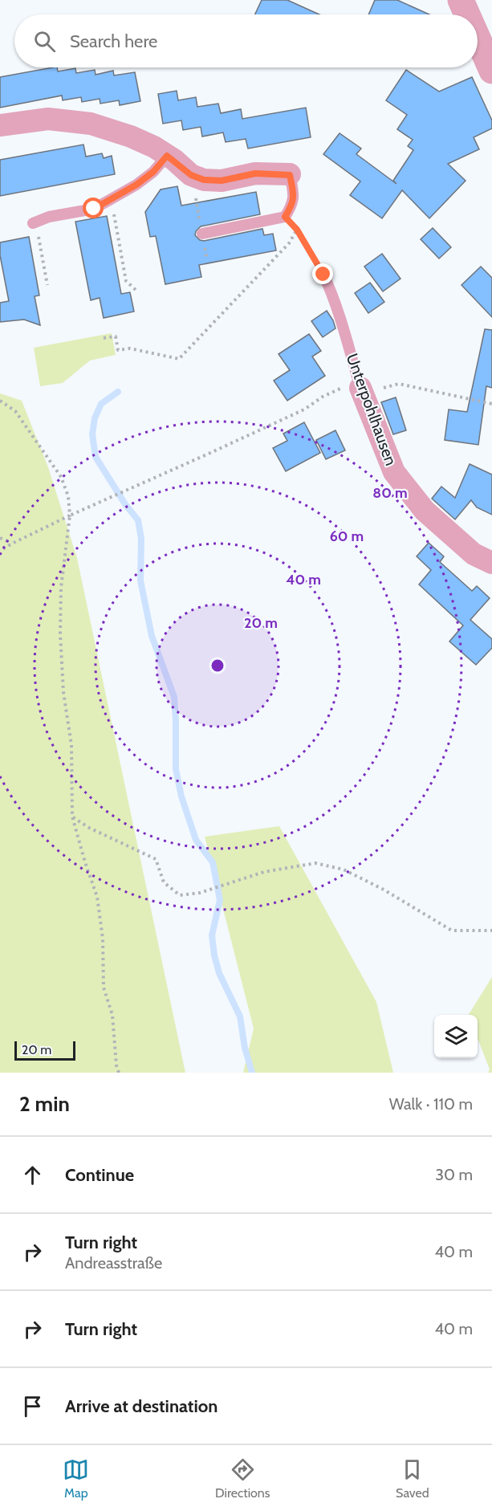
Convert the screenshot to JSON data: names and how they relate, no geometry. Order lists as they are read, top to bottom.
{
  "streets": {
    "street": ["Unterpohlhausen"]
  },
  "scale_bar": "20 m",
  "page": {
    "search": "Search here",
    "scale": "20 m",
    "heading": ["2 min", "Walk · 110 m"],
    "list": [
      ["Continue", "30 m"],
      ["Turn right", "Andreasstraße", "40 m"],
      ["Turn right", "40 m"],
      "Arrive at destination"
    ],
    "nav": ["Map", "Directions", "Saved"]
  },
  "rings": [
    "80 m",
    "60 m",
    "40 m",
    "20 m"
  ]
}
